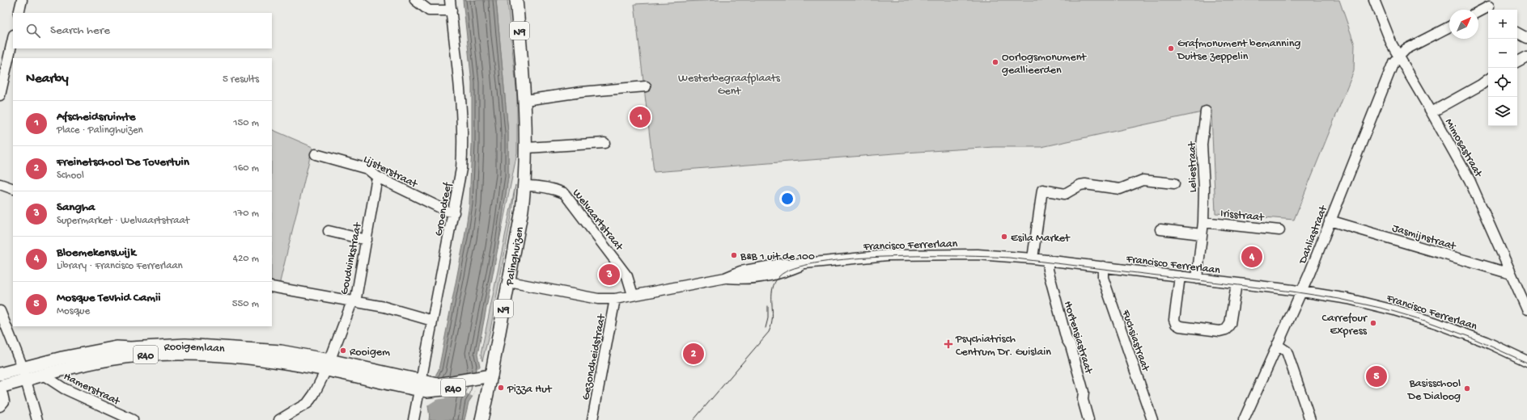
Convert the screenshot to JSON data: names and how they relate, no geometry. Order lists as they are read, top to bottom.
{
  "streets": {
    "main road": [
      "N9",
      "Palinghuizen",
      "Rooigemlaan",
      "R40"
    ],
    "street": [
      "Mimosastraat",
      "Leliestraat",
      "Lijsterstraat",
      "Groendreef",
      "Irisstraat",
      "Welvaartstraat",
      "Dahliastraat",
      "Jasmijnstraat",
      "Francisco Ferrerlaan",
      "Goudvinkstraat",
      "Hortensiastraat",
      "Fuchsiastraat",
      "Gezondheidstraat",
      "Hamerstraat"
    ]
  },
  "crossings": [
    ["Mimosastraat", "Dahliastraat"],
    ["Mimosastraat", "Jasmijnstraat"],
    ["Leliestraat", "Irisstraat"],
    ["Leliestraat", "Francisco Ferrerlaan"],
    ["Lijsterstraat", "Groendreef"],
    ["Lijsterstraat", "Goudvinkstraat"],
    ["Groendreef", "Rooigemlaan"],
    ["Welvaartstraat", "Francisco Ferrerlaan"],
    ["Welvaartstraat", "Palinghuizen"],
    ["Dahliastraat", "Jasmijnstraat"],
    ["Dahliastraat", "Francisco Ferrerlaan"],
    ["Francisco Ferrerlaan", "Palinghuizen"],
    ["Francisco Ferrerlaan", "Hortensiastraat"],
    ["Francisco Ferrerlaan", "Fuchsiastraat"],
    ["Francisco Ferrerlaan", "Gezondheidstraat"],
    ["Palinghuizen", "Rooigemlaan"],
    ["Goudvinkstraat", "Rooigemlaan"],
    ["Rooigemlaan", "Hamerstraat"]
  ],
  "parks": ["Westerbegraafplaats Gent"],
  "places": {
    "other": [
      "Grafmonument bemanning Duitse zeppelin",
      "Oorlogsmonument geallieerden",
      "Esila Market",
      "B&B 1 uit de 100",
      "Carrefour Express",
      "Rooigem",
      "Pizza Hut",
      "Basisschool De Dialoog"
    ],
    "health": ["Psychiatrisch Centrum Dr. Guislain"]
  },
  "north": "top right",
  "page": {
    "map_buttons": ["+", "−"],
    "search": "Search here",
    "heading": ["Nearby", "5 results"],
    "list": [
      {
        "mark": "1",
        "name": "Afscheidsruimte",
        "note": "Place · Palinghuizen",
        "value": "150 m"
      },
      {
        "mark": "2",
        "name": "Freinetschool De Tovertuin",
        "note": "School",
        "value": "160 m"
      },
      {
        "mark": "3",
        "name": "Sangha",
        "note": "Supermarket · Welvaartstraat",
        "value": "170 m"
      },
      {
        "mark": "4",
        "name": "Bloemekenswijk",
        "note": "Library · Francisco Ferrerlaan",
        "value": "420 m"
      },
      {
        "mark": "5",
        "name": "Mosque Tevhid Camii",
        "note": "Mosque",
        "value": "550 m"
      }
    ],
    "pins": [
      "1",
      "4",
      "3",
      "2",
      "5"
    ]
  }
}
